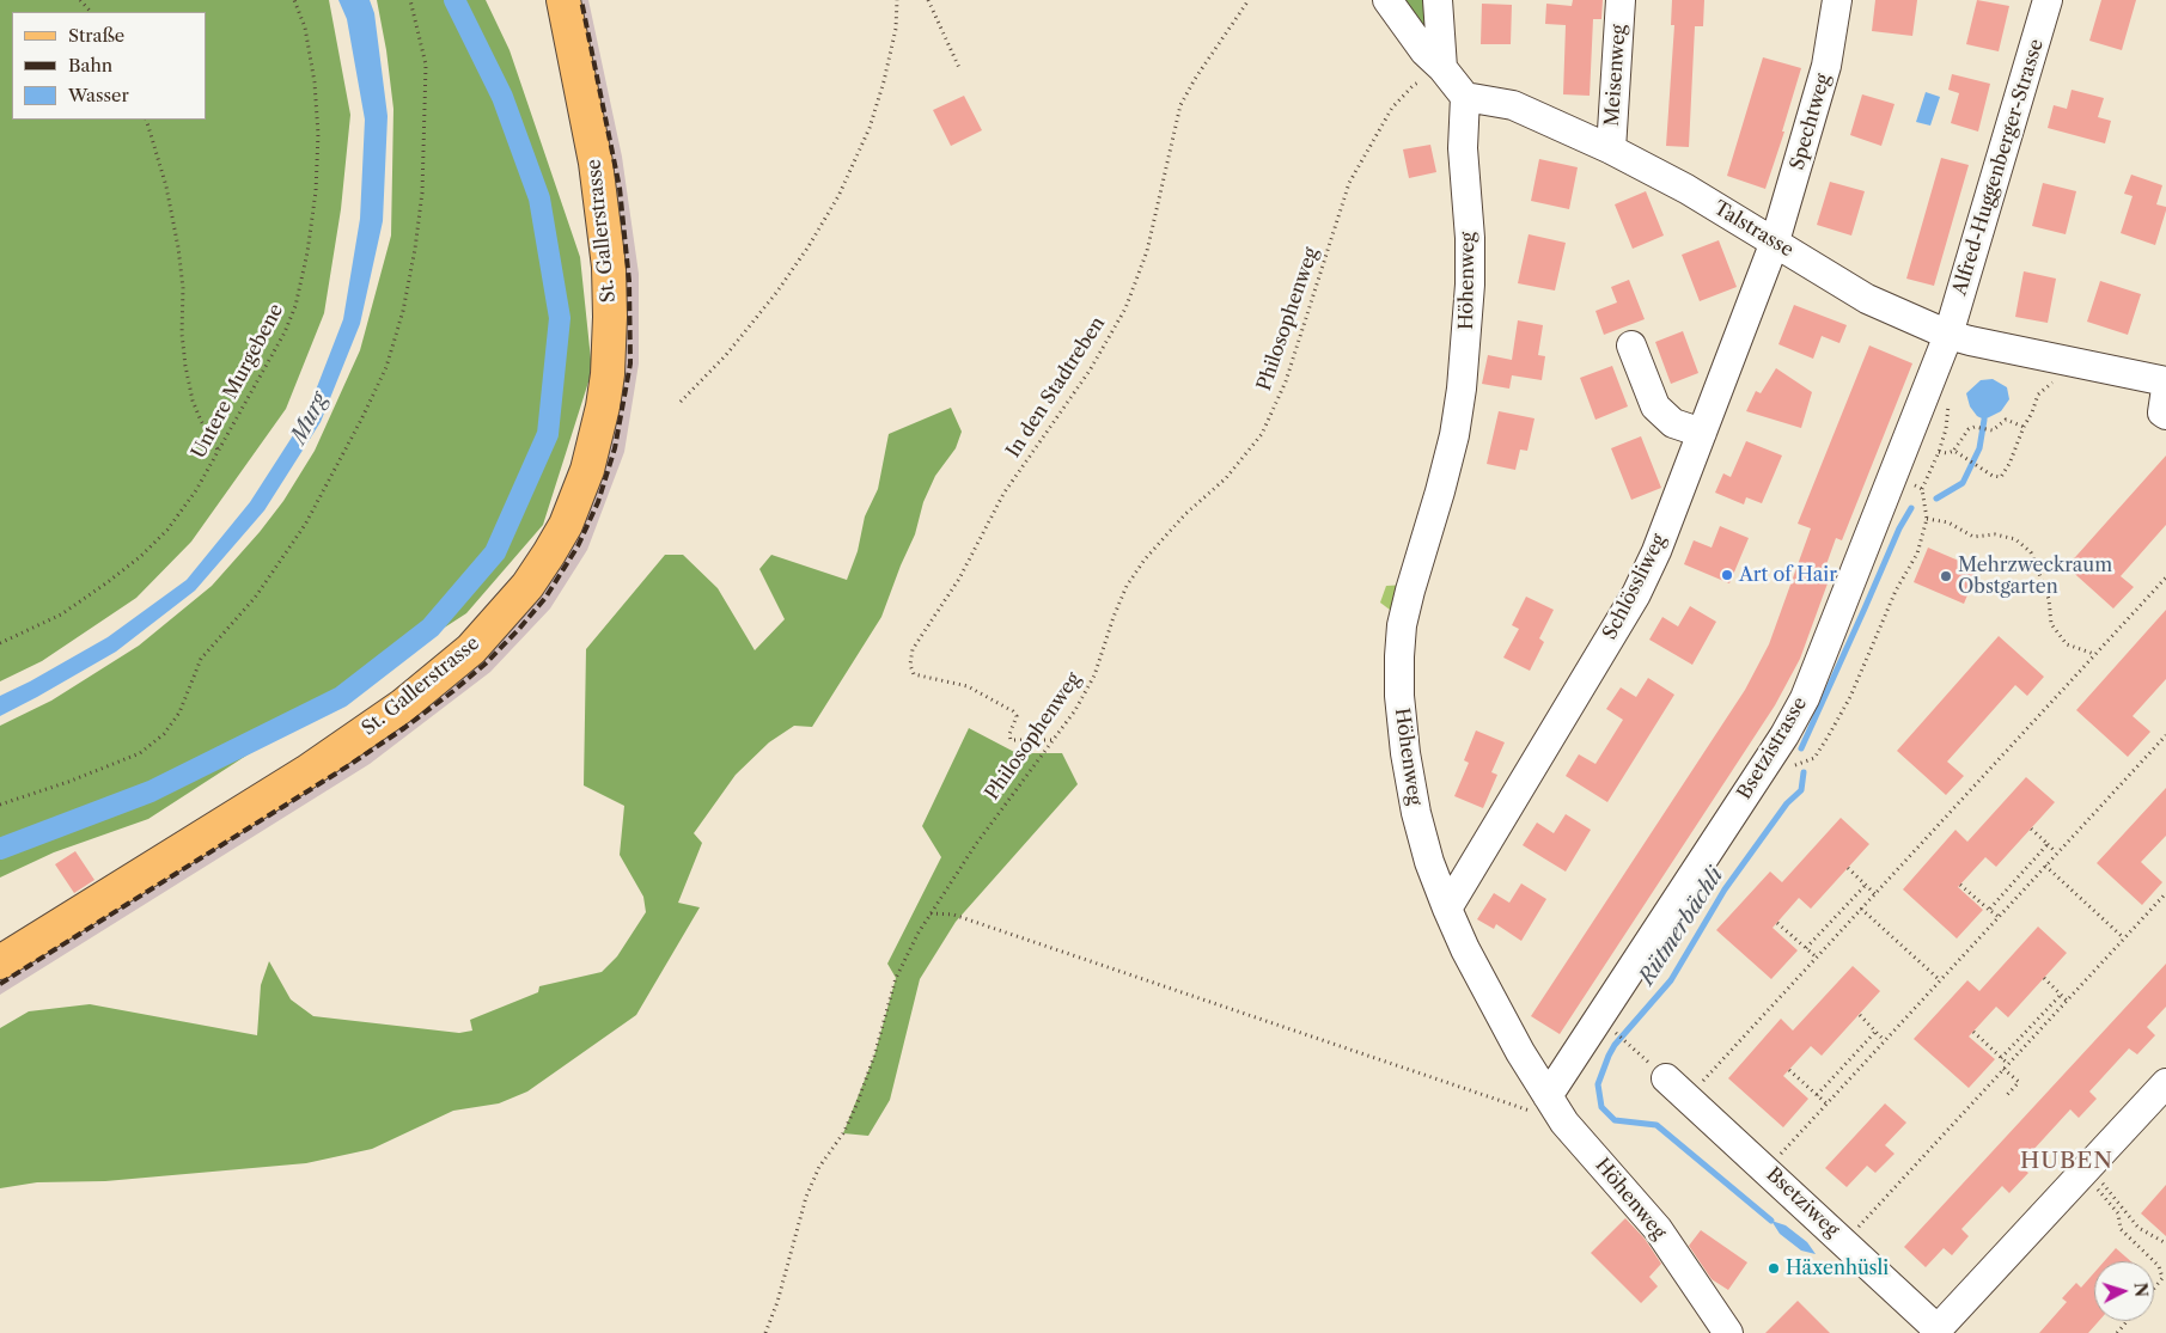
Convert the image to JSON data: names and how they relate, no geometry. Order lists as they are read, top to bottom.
{
  "streets": {
    "main road": ["St. Gallerstrasse"],
    "street": [
      "Meisenweg",
      "Spechtweg",
      "Alfred-Huggenberger-Strasse",
      "Talstrasse",
      "Höhenweg",
      "Schlössliweg",
      "Bsetzistrasse",
      "Bsetziweg"
    ],
    "path": ["Philosophenweg", "Untere Murgebene", "In den Stadtreben"]
  },
  "crossings": [
    ["Meisenweg", "Talstrasse"],
    ["Spechtweg", "Talstrasse"],
    ["Spechtweg", "Schlössliweg"],
    ["Alfred-Huggenberger-Strasse", "Talstrasse"],
    ["Alfred-Huggenberger-Strasse", "Bsetzistrasse"],
    ["Talstrasse", "Höhenweg"],
    ["Talstrasse", "Schlössliweg"],
    ["Talstrasse", "Bsetzistrasse"],
    ["Höhenweg", "Schlössliweg"],
    ["Höhenweg", "Bsetzistrasse"],
    ["Philosophenweg", "In den Stadtreben"]
  ],
  "districts": ["HUBEN"],
  "water": ["Murg", "Rütmerbächli"],
  "places": ["Art of Hair", "Mehrzweckraum Obstgarten", "Häxenhüsli"],
  "legend": ["Straße", "Bahn", "Wasser"],
  "north": "right"
}
